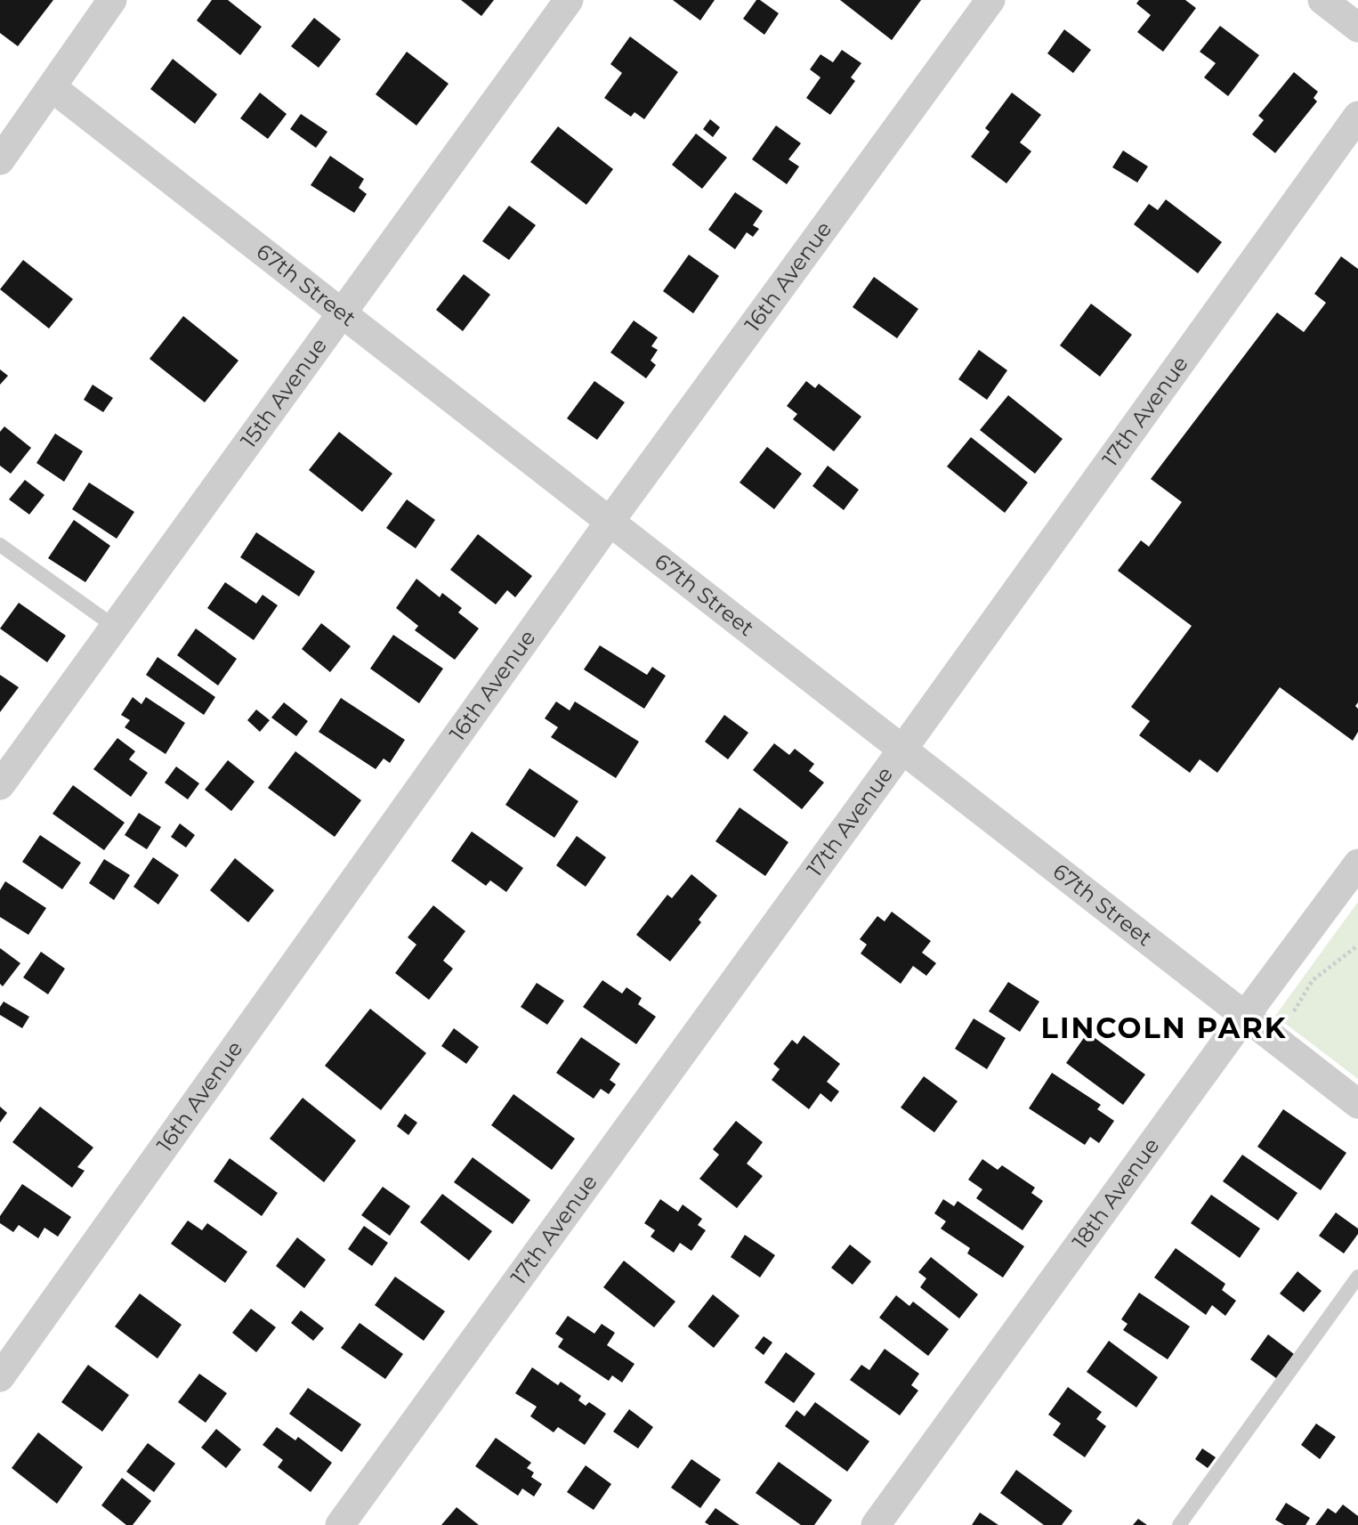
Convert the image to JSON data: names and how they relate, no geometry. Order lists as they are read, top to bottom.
{
  "streets": {
    "street": [
      "16th Avenue",
      "67th Street",
      "15th Avenue",
      "17th Avenue",
      "18th Avenue"
    ]
  },
  "crossings": [
    ["16th Avenue", "67th Street"],
    ["67th Street", "15th Avenue"],
    ["67th Street", "17th Avenue"],
    ["67th Street", "18th Avenue"]
  ],
  "districts": ["LINCOLN PARK"]
}
